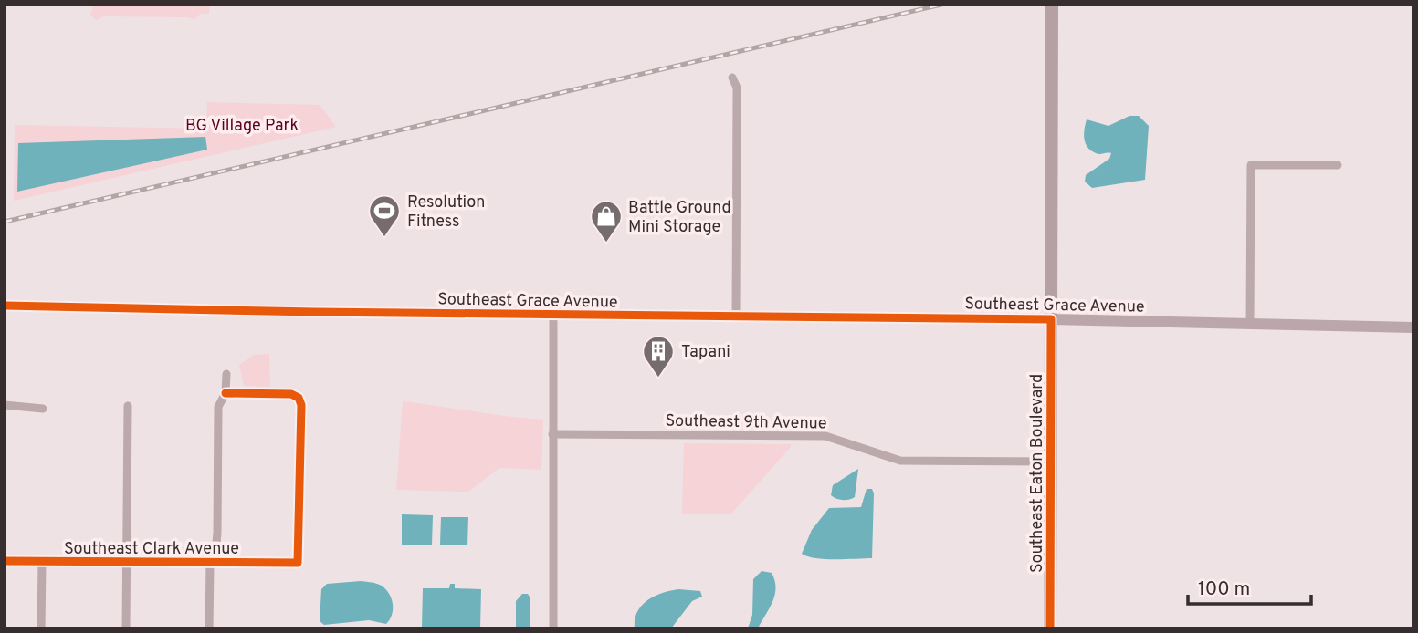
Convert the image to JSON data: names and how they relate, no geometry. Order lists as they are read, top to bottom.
{
  "streets": {
    "main road": ["Southeast Eaton Boulevard"],
    "street": ["Southeast Grace Avenue", "Southeast 9th Avenue", "Southeast Clark Avenue"]
  },
  "crossings": [
    ["Southeast Grace Avenue", "Southeast Eaton Boulevard"],
    ["Southeast 9th Avenue", "Southeast Eaton Boulevard"]
  ],
  "parks": ["BG Village Park"],
  "places": {
    "sports": ["Resolution Fitness"],
    "shop": ["Battle Ground Mini Storage"],
    "building": ["Tapani"]
  },
  "scale_bar": "100 m"
}
